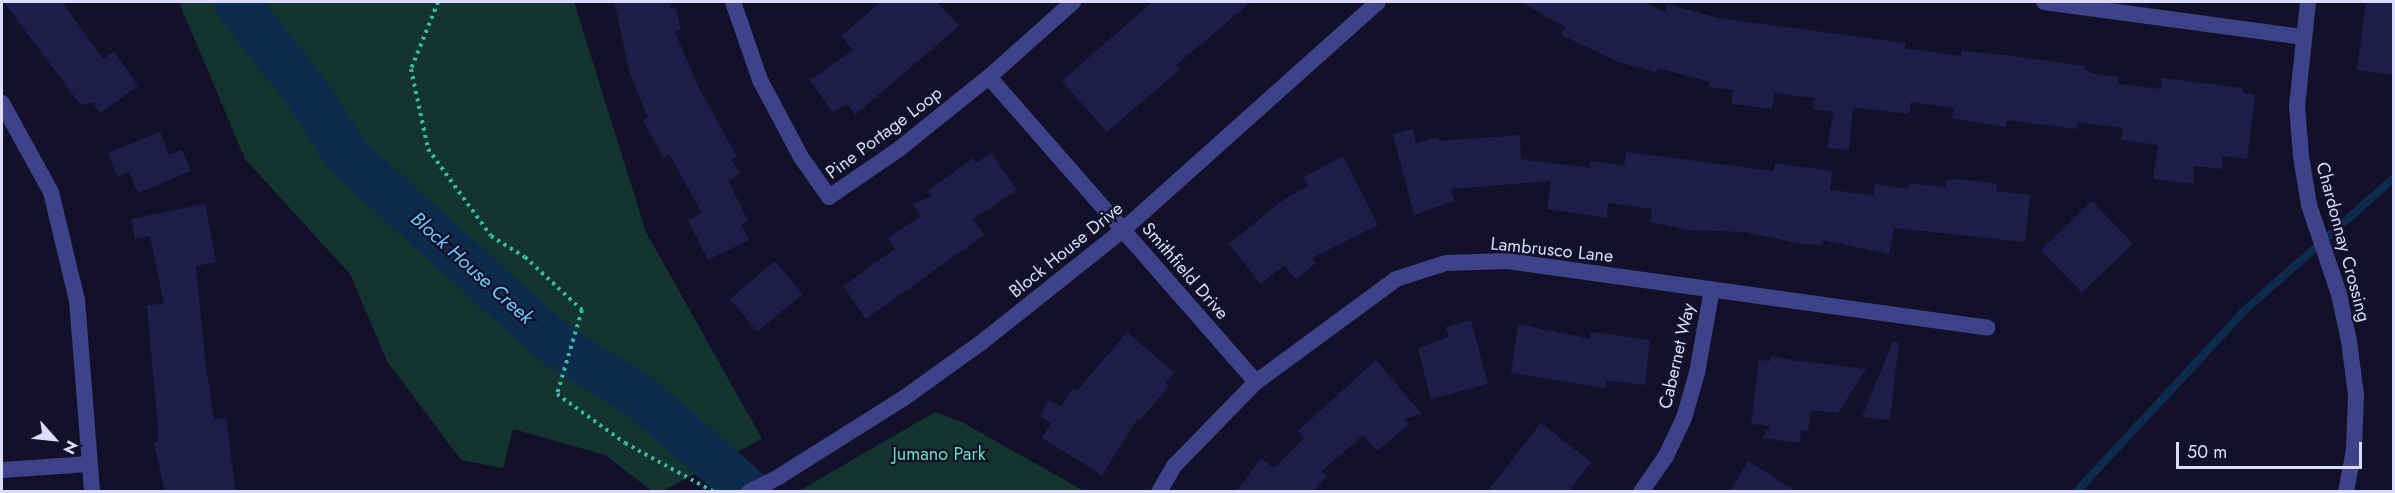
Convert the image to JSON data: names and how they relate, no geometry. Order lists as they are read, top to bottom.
{
  "streets": {
    "street": [
      "Pine Portage Loop",
      "Chardonnay Crossing",
      "Block House Drive",
      "Lambrusco Lane",
      "Smithfield Drive",
      "Cabernet Way"
    ]
  },
  "crossings": [
    ["Pine Portage Loop", "Smithfield Drive"],
    ["Block House Drive", "Smithfield Drive"],
    ["Lambrusco Lane", "Smithfield Drive"],
    ["Lambrusco Lane", "Cabernet Way"]
  ],
  "water": ["Block House Creek"],
  "parks": ["Jumano Park"],
  "scale_bar": "50 m",
  "north": "bottom right"
}
